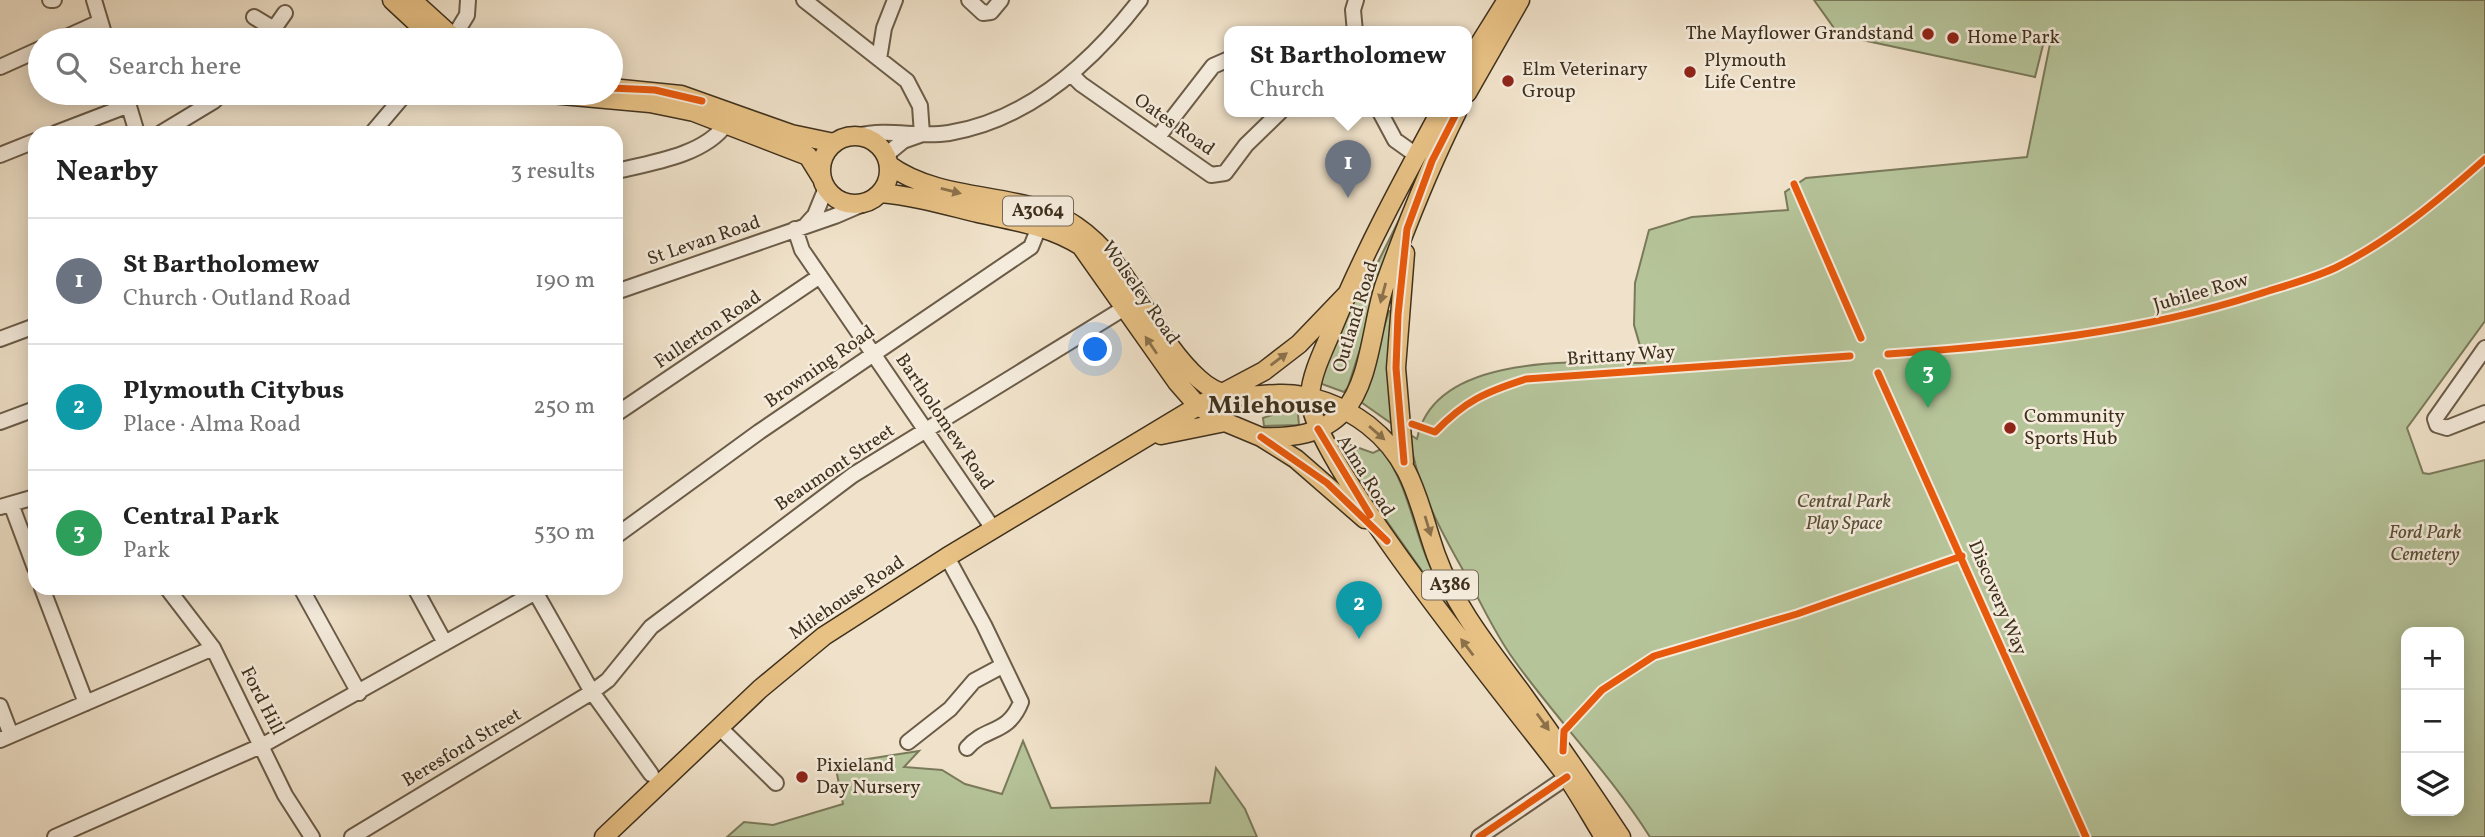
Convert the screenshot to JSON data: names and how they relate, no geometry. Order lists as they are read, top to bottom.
{
  "streets": {
    "main road": [
      "A3064",
      "Wolseley Road",
      "Outland Road",
      "Alma Road",
      "A386",
      "Milehouse Road"
    ],
    "street": [
      "Oates Road",
      "St Levan Road",
      "Fullerton Road",
      "Browning Road",
      "Bartholomew Road",
      "Beaumont Street",
      "Ford Hill",
      "Beresford Street"
    ],
    "cycle path": ["Jubilee Row", "Brittany Way", "Discovery Way"]
  },
  "crossings": [
    ["St Levan Road", "Wolseley Road"],
    ["St Levan Road", "Bartholomew Road"],
    ["Wolseley Road", "Outland Road"],
    ["Wolseley Road", "Browning Road"],
    ["Wolseley Road", "Beaumont Street"],
    ["Wolseley Road", "Alma Road"],
    ["Wolseley Road", "Milehouse Road"],
    ["Outland Road", "Alma Road"],
    ["Outland Road", "Milehouse Road"],
    ["Fullerton Road", "Bartholomew Road"],
    ["Browning Road", "Bartholomew Road"],
    ["Bartholomew Road", "Beaumont Street"],
    ["Bartholomew Road", "Milehouse Road"],
    ["Beaumont Street", "Beresford Street"]
  ],
  "districts": ["Milehouse"],
  "parks": ["Central Park Play Space", "Ford Park Cemetery"],
  "places": [
    "The Mayflower Grandstand",
    "Home Park",
    "Plymouth Life Centre",
    "Elm Veterinary Group",
    "Community Sports Hub",
    "Pixieland Day Nursery"
  ],
  "page": {
    "popup": ["St Bartholomew", "Church"],
    "search": "Search here",
    "heading": ["Nearby", "3 results"],
    "pins": ["1", "3", "2"],
    "list": [
      {
        "mark": "1",
        "name": "St Bartholomew",
        "note": "Church · Outland Road",
        "value": "190 m"
      },
      {
        "mark": "2",
        "name": "Plymouth Citybus",
        "note": "Place · Alma Road",
        "value": "250 m"
      },
      {
        "mark": "3",
        "name": "Central Park",
        "note": "Park",
        "value": "530 m"
      }
    ],
    "map_buttons": ["+", "−"]
  }
}
